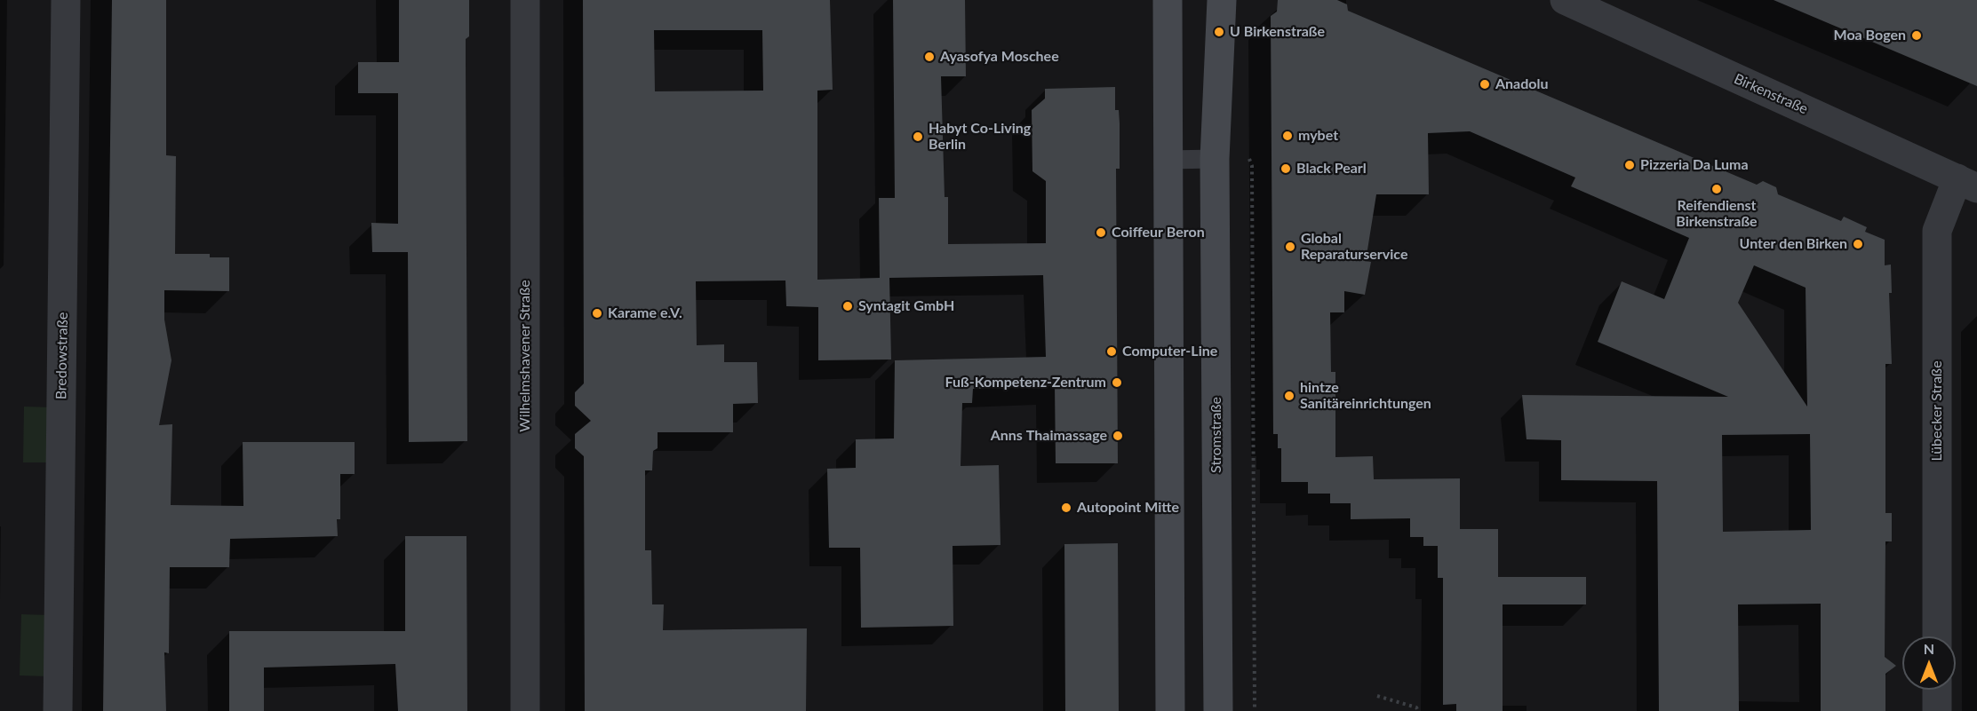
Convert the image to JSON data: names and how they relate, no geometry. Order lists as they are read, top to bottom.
{
  "streets": {
    "main road": ["Stromstraße"],
    "street": [
      "Birkenstraße",
      "Bredowstraße",
      "Wilhelmshavener Straße",
      "Lübecker Straße"
    ]
  },
  "crossings": [
    ["Birkenstraße", "Lübecker Straße"]
  ],
  "places": [
    "U Birkenstraße",
    "Moa Bogen",
    "Ayasofya Moschee",
    "Anadolu",
    "mybet",
    "Habyt Co-Living Berlin",
    "Pizzeria Da Luma",
    "Black Pearl",
    "Reifendienst Birkenstraße",
    "Coiffeur Beron",
    "Unter den Birken",
    "Global Reparaturservice",
    "Syntagit GmbH",
    "Karame e.V.",
    "Computer-Line",
    "Fuß-Kompetenz-Zentrum",
    "hintze Sanitäreinrichtungen",
    "Anns Thaimassage",
    "Autopoint Mitte"
  ],
  "north": "top"
}
